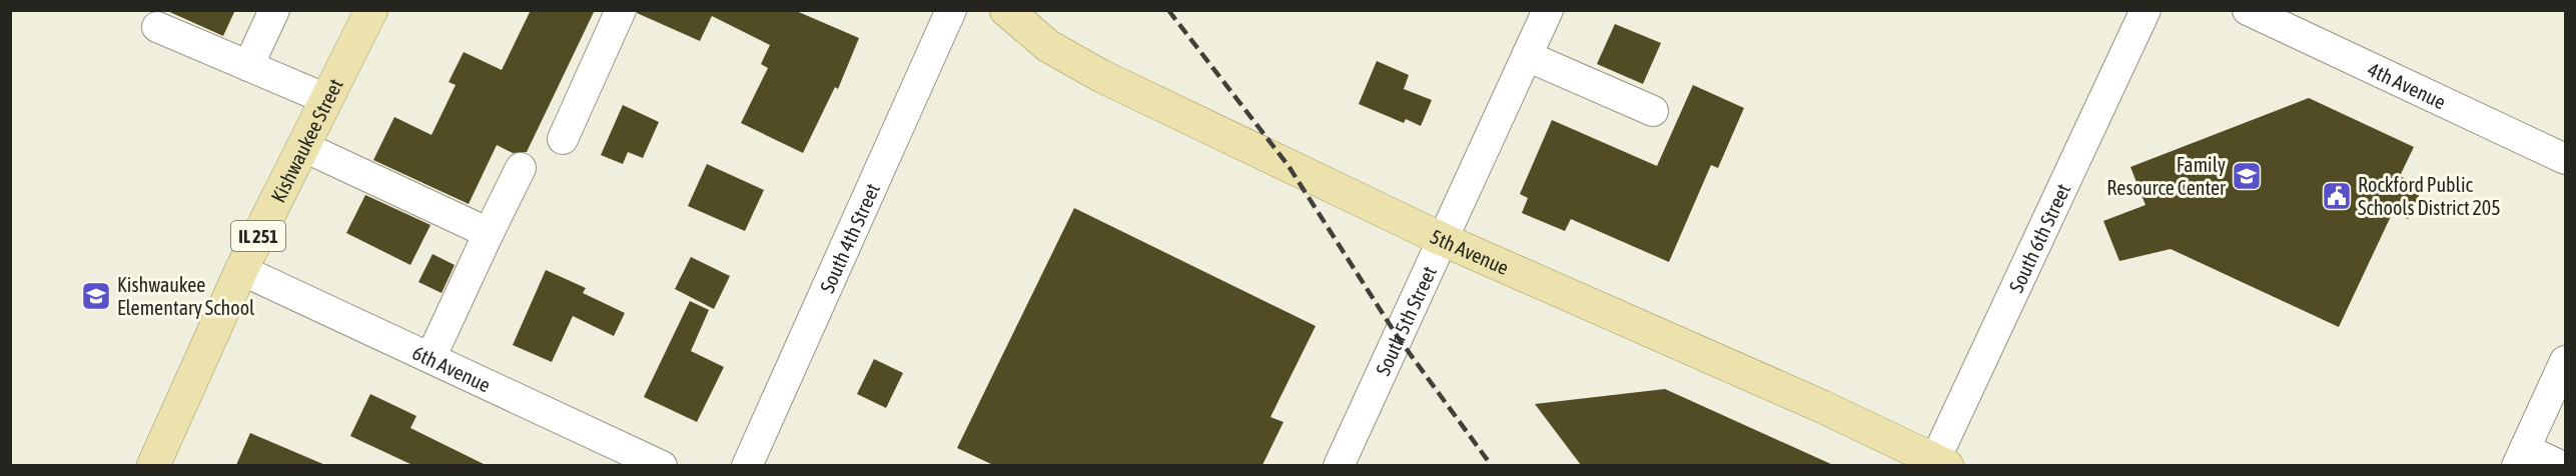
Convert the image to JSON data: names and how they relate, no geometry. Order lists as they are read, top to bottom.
{
  "streets": {
    "main road": ["Kishwaukee Street", "IL 251", "5th Avenue"],
    "street": [
      "4th Avenue",
      "South 4th Street",
      "South 6th Street",
      "South 5th Street",
      "6th Avenue"
    ]
  },
  "crossings": [
    ["Kishwaukee Street", "6th Avenue"],
    ["South 6th Street", "5th Avenue"],
    ["5th Avenue", "South 5th Street"]
  ],
  "places": {
    "school or university": ["Family Resource Center", "Kishwaukee Elementary School"],
    "public building": ["Rockford Public Schools District 205"]
  }
}
